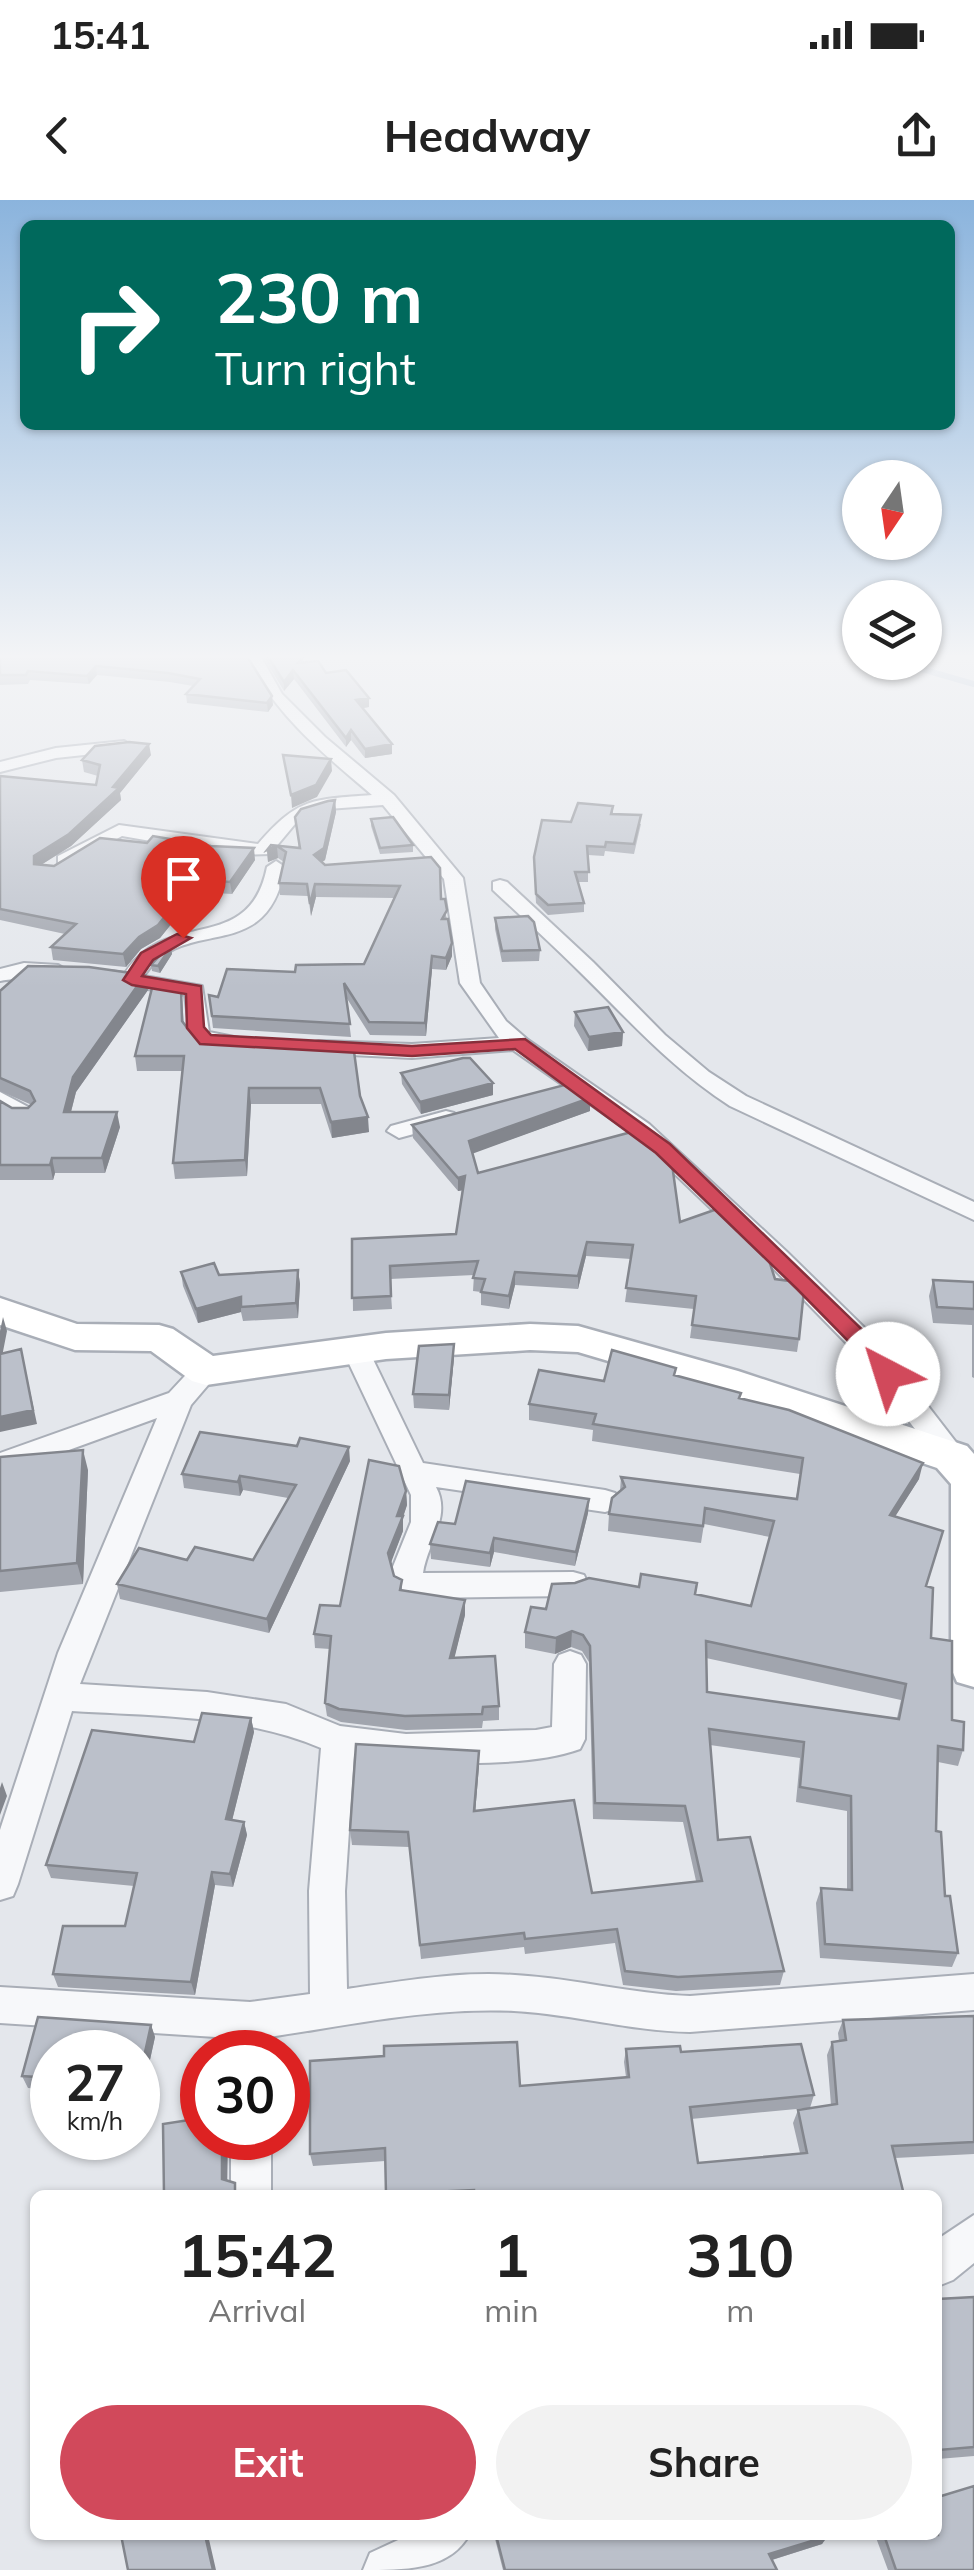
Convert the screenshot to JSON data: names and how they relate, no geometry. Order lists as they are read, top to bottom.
{
  "north": "bottom",
  "page": {
    "status": "15:41",
    "header": "Headway",
    "turn": ["230 m", "Turn right"],
    "speed": "27 km/h",
    "limit": "30",
    "eta": [
      "15:42",
      "Arrival",
      "1",
      "min",
      "310",
      "m"
    ],
    "buttons": ["Exit", "Share"]
  }
}
